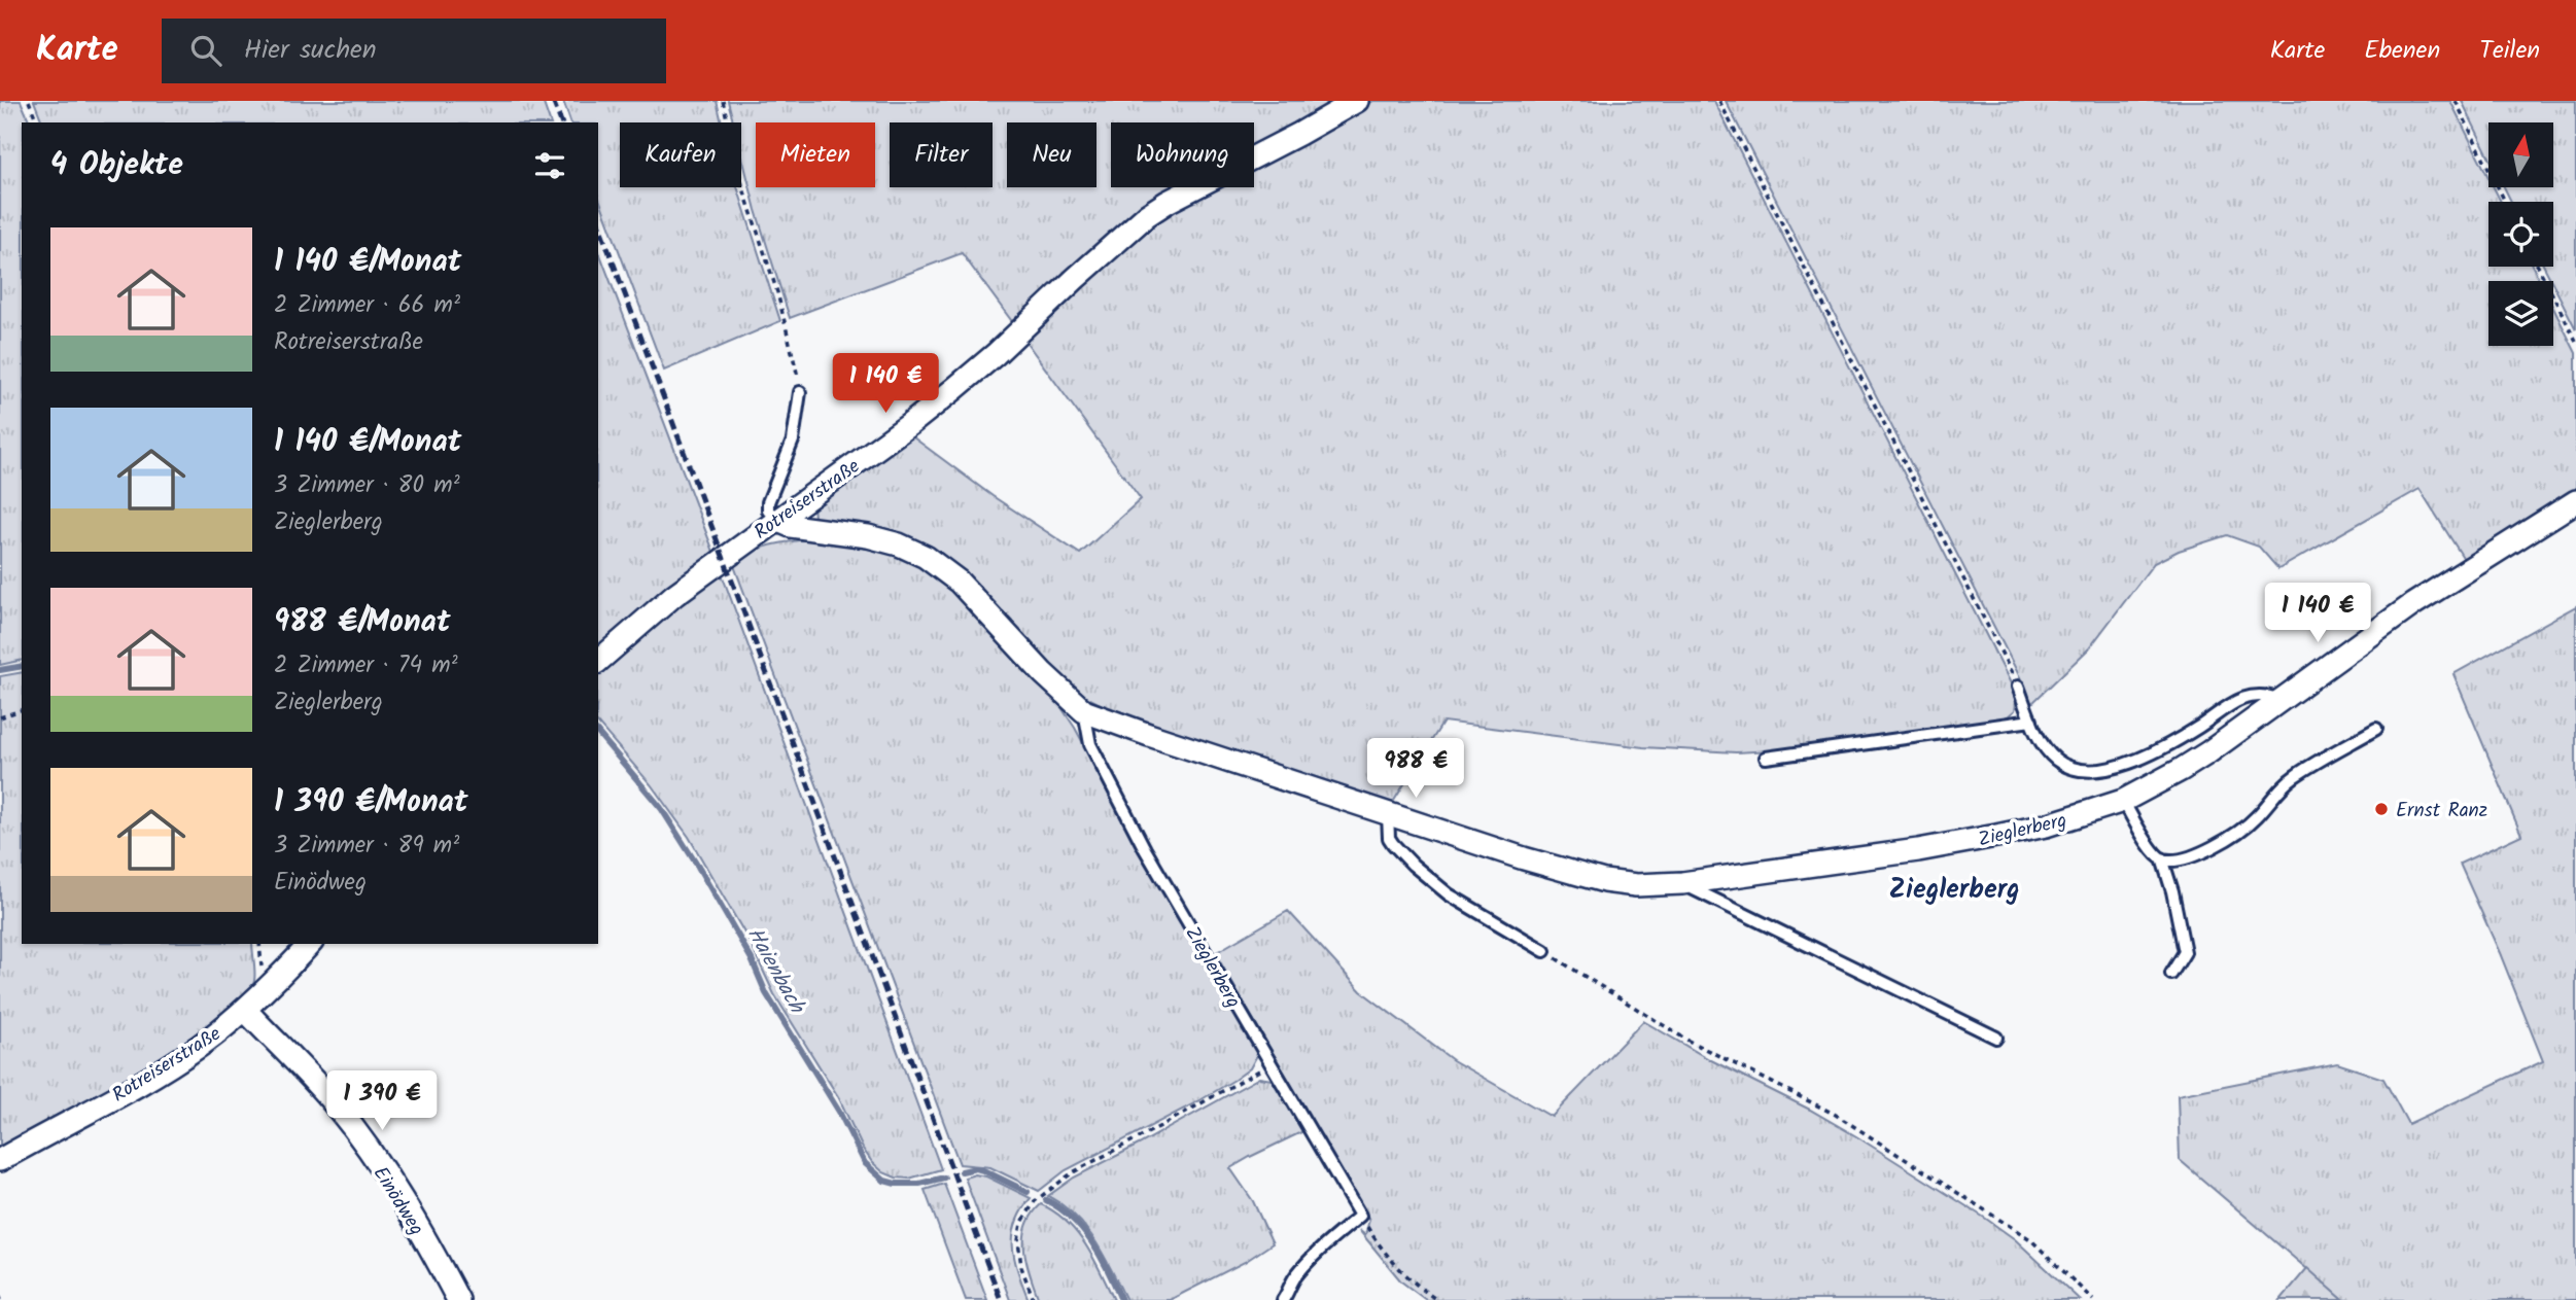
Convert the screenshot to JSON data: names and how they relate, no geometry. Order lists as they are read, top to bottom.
{
  "streets": {
    "street": ["Rotreiserstraße", "Zieglerberg", "Einödweg"]
  },
  "crossings": [
    ["Rotreiserstraße", "Zieglerberg"],
    ["Rotreiserstraße", "Einödweg"]
  ],
  "districts": ["Zieglerberg"],
  "water": ["Haienbach"],
  "places": ["Ernst Ranz"],
  "north": "top",
  "page": {
    "header": "Karte",
    "search": "Hier suchen",
    "nav": ["Karte", "Ebenen", "Teilen"],
    "chip": [
      "Kaufen",
      "Mieten",
      "Filter",
      "Neu",
      "Wohnung"
    ],
    "heading": "4 Objekte",
    "list": [
      {
        "name": "1 140 €/Monat",
        "note": "2 Zimmer · 66 m² · Rotreiserstraße"
      },
      {
        "name": "1 140 €/Monat",
        "note": "3 Zimmer · 80 m² · Zieglerberg"
      },
      {
        "name": "988 €/Monat",
        "note": "2 Zimmer · 74 m² · Zieglerberg"
      },
      {
        "name": "1 390 €/Monat",
        "note": "3 Zimmer · 89 m² · Einödweg"
      }
    ],
    "price": [
      "1 140 €",
      "1 140 €",
      "988 €",
      "1 390 €"
    ]
  }
}
